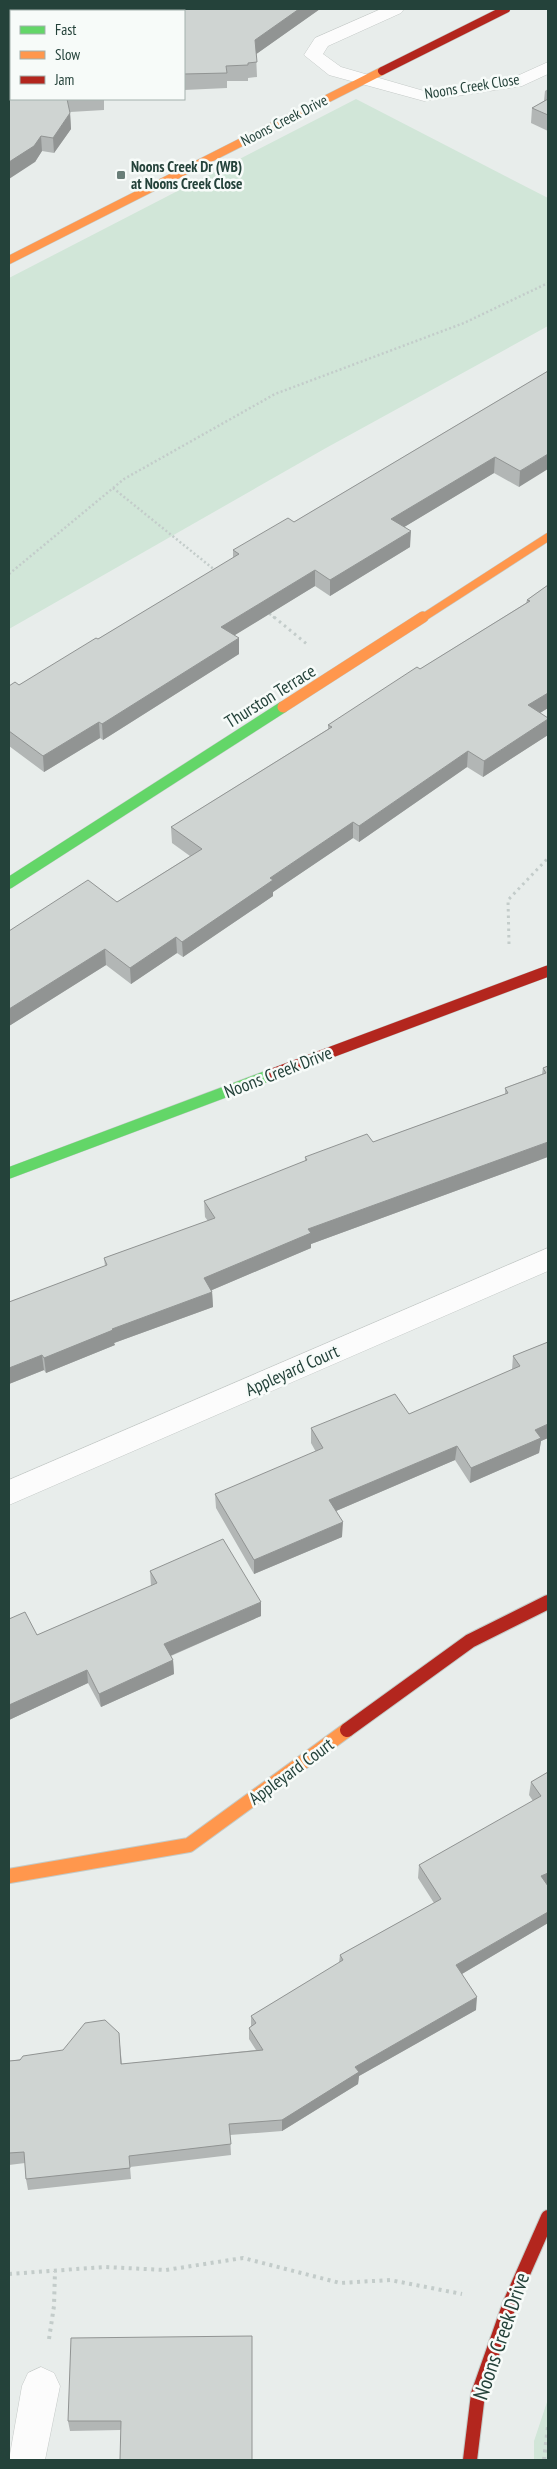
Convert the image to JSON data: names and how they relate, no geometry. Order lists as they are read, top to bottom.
{
  "streets": {
    "street": [
      "Noons Creek Close",
      "Noons Creek Drive",
      "Thurston Terrace",
      "Appleyard Court"
    ]
  },
  "crossings": [
    ["Noons Creek Close", "Noons Creek Drive"]
  ],
  "places": {
    "transit": ["Noons Creek Dr (WB) at Noons Creek Close"]
  },
  "legend": ["Fast", "Slow", "Jam"]
}
